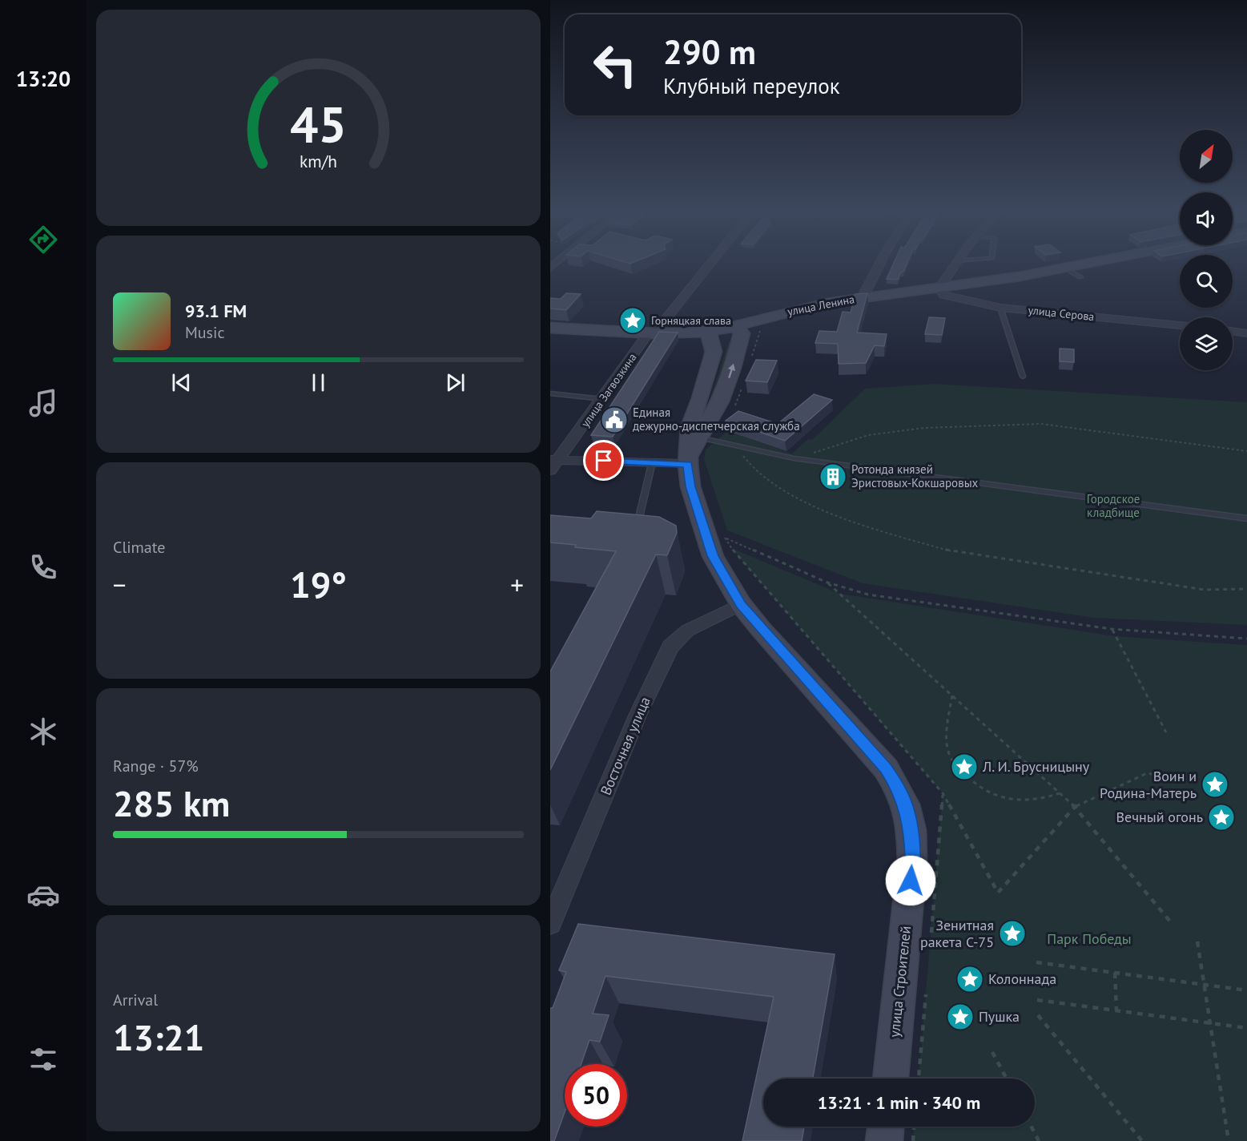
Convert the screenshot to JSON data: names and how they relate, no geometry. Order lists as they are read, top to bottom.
{
  "streets": {
    "main road": ["улица Ленина", "улица Строителей"],
    "street": ["улица Серова", "улица Загвозкина", "Восточная улица"]
  },
  "crossings": [
    ["улица Ленина", "улица Серова"],
    ["улица Ленина", "улица Строителей"],
    ["Восточная улица", "улица Строителей"]
  ],
  "parks": ["Городское кладбище", "Парк Победы"],
  "places": {
    "place": [
      "Горняцкая слава",
      "Л. И. Брусницыну",
      "Воин и Родина-Матерь",
      "Вечный огонь",
      "Зенитная ракета С-75",
      "Колоннада",
      "Пушка"
    ],
    "public building": ["Единая дежурно-диспетчерская служба"],
    "building": ["Ротонда князей Эристовых-Кокшаровых"]
  },
  "north": "top right",
  "page": {
    "tabs": "13:20",
    "turn": ["290 m", "Клубный переулок"],
    "song": ["93.1 FM", "Music"],
    "tile": [
      "Climate",
      ["Range · 57%", "285 km"],
      ["Arrival", "13:21"]
    ],
    "heat": ["−", "19°", "+"],
    "limit": "50",
    "trip": "13:21 · 1 min · 340 m",
    "gauge": ["45", "km/h"]
  }
}
